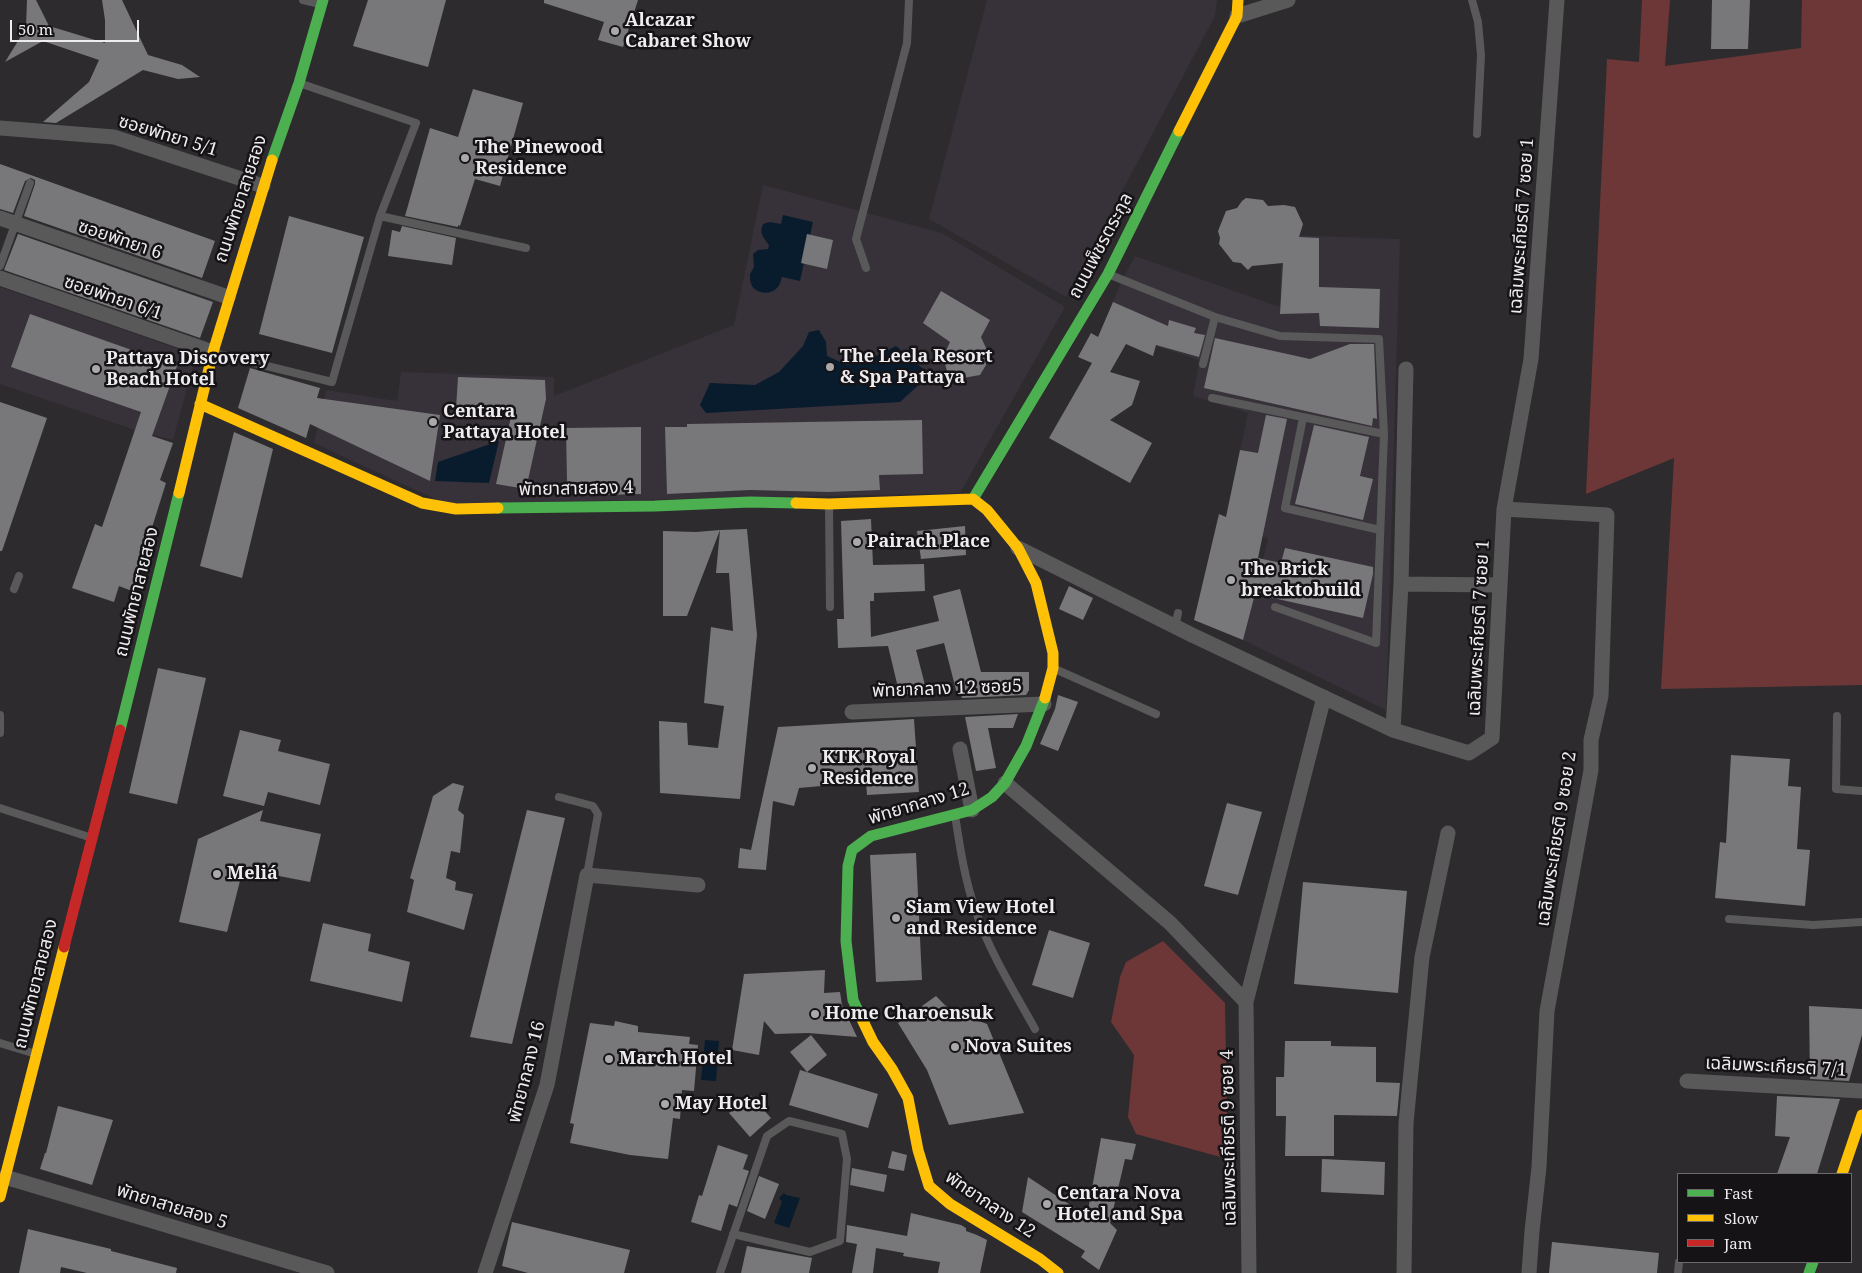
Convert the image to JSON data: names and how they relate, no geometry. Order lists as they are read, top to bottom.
{
  "streets": {
    "street": [
      "ซอยพัทยา 5/1",
      "ถนนพัทยาสายสอง",
      "เฉลิมพระเกียรติ 7 ซอย 1",
      "ซอยพัทยา 6",
      "ถนนเพ็ชรตระกูล",
      "ซอยพัทยา 6/1",
      "พัทยาสายสอง 4",
      "พัทยากลาง 12 ซอย5",
      "พัทยากลาง 12",
      "เฉลิมพระเกียรติ 9 ซอย 2",
      "เฉลิมพระเกียรติ 7/1",
      "พัทยากลาง 16",
      "เฉลิมพระเกียรติ 9 ซอย 4",
      "พัทยาสายสอง 5"
    ]
  },
  "crossings": [
    ["ซอยพัทยา 5/1", "ถนนพัทยาสายสอง"],
    ["ถนนพัทยาสายสอง", "ซอยพัทยา 6"],
    ["ถนนพัทยาสายสอง", "ซอยพัทยา 6/1"],
    ["ถนนพัทยาสายสอง", "พัทยาสายสอง 4"],
    ["ถนนพัทยาสายสอง", "พัทยาสายสอง 5"],
    ["เฉลิมพระเกียรติ 7 ซอย 1", "พัทยากลาง 12"],
    ["เฉลิมพระเกียรติ 7 ซอย 1", "เฉลิมพระเกียรติ 9 ซอย 2"],
    ["เฉลิมพระเกียรติ 7 ซอย 1", "เฉลิมพระเกียรติ 9 ซอย 4"],
    ["ถนนเพ็ชรตระกูล", "พัทยาสายสอง 4"],
    ["ถนนเพ็ชรตระกูล", "พัทยากลาง 12"],
    ["พัทยาสายสอง 4", "พัทยากลาง 12"],
    ["พัทยากลาง 12 ซอย5", "พัทยากลาง 12"]
  ],
  "places": [
    "Alcazar Cabaret Show",
    "The Pinewood Residence",
    "The Leela Resort & Spa Pattaya",
    "Pattaya Discovery Beach Hotel",
    "Centara Pattaya Hotel",
    "Pairach Place",
    "The Brick breaktobuild",
    "KTK Royal Residence",
    "Meliá",
    "Siam View Hotel and Residence",
    "Home Charoensuk",
    "Nova Suites",
    "March Hotel",
    "May Hotel",
    "Centara Nova Hotel and Spa"
  ],
  "legend": ["Fast", "Slow", "Jam"],
  "scale_bar": "50 m"
}
